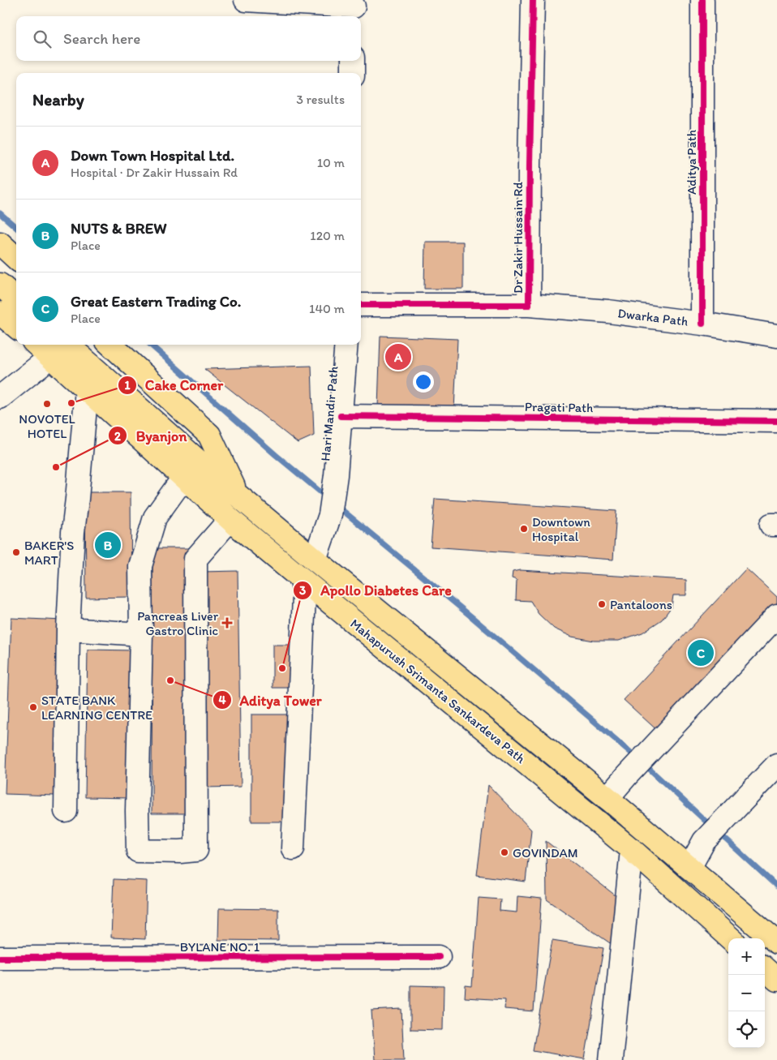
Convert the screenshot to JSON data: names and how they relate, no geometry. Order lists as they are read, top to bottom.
{
  "streets": {
    "main road": ["Mahapurush Srimanta Sankardeva Path"],
    "street": [
      "Aditya Path",
      "Dr Zakir Hussain Rd",
      "Dwarka Path",
      "Pragati Path",
      "Hari Mandir Path",
      "BYLANE NO. 1"
    ]
  },
  "crossings": [
    ["Aditya Path", "Dwarka Path"],
    ["Dr Zakir Hussain Rd", "Dwarka Path"],
    ["Pragati Path", "Hari Mandir Path"],
    ["Hari Mandir Path", "Mahapurush Srimanta Sankardeva Path"]
  ],
  "places": {
    "other": [
      "Cake Corner",
      "NOVOTEL HOTEL",
      "Byanjon",
      "Downtown Hospital",
      "BAKER'S MART",
      "Pantaloons",
      "Apollo Diabetes Care",
      "Aditya Tower",
      "STATE BANK LEARNING CENTRE",
      "GOVINDAM"
    ],
    "health": ["Pancreas Liver Gastro Clinic"]
  },
  "page": {
    "search": "Search here",
    "heading": ["Nearby", "3 results"],
    "list": [
      {
        "mark": "A",
        "name": "Down Town Hospital Ltd.",
        "note": "Hospital · Dr Zakir Hussain Rd",
        "value": "10 m"
      },
      {
        "mark": "B",
        "name": "NUTS & BREW",
        "note": "Place",
        "value": "120 m"
      },
      {
        "mark": "C",
        "name": "Great Eastern Trading Co.",
        "note": "Place",
        "value": "140 m"
      }
    ],
    "pins": ["A", "B", "C"],
    "map_buttons": ["+", "−"]
  }
}
